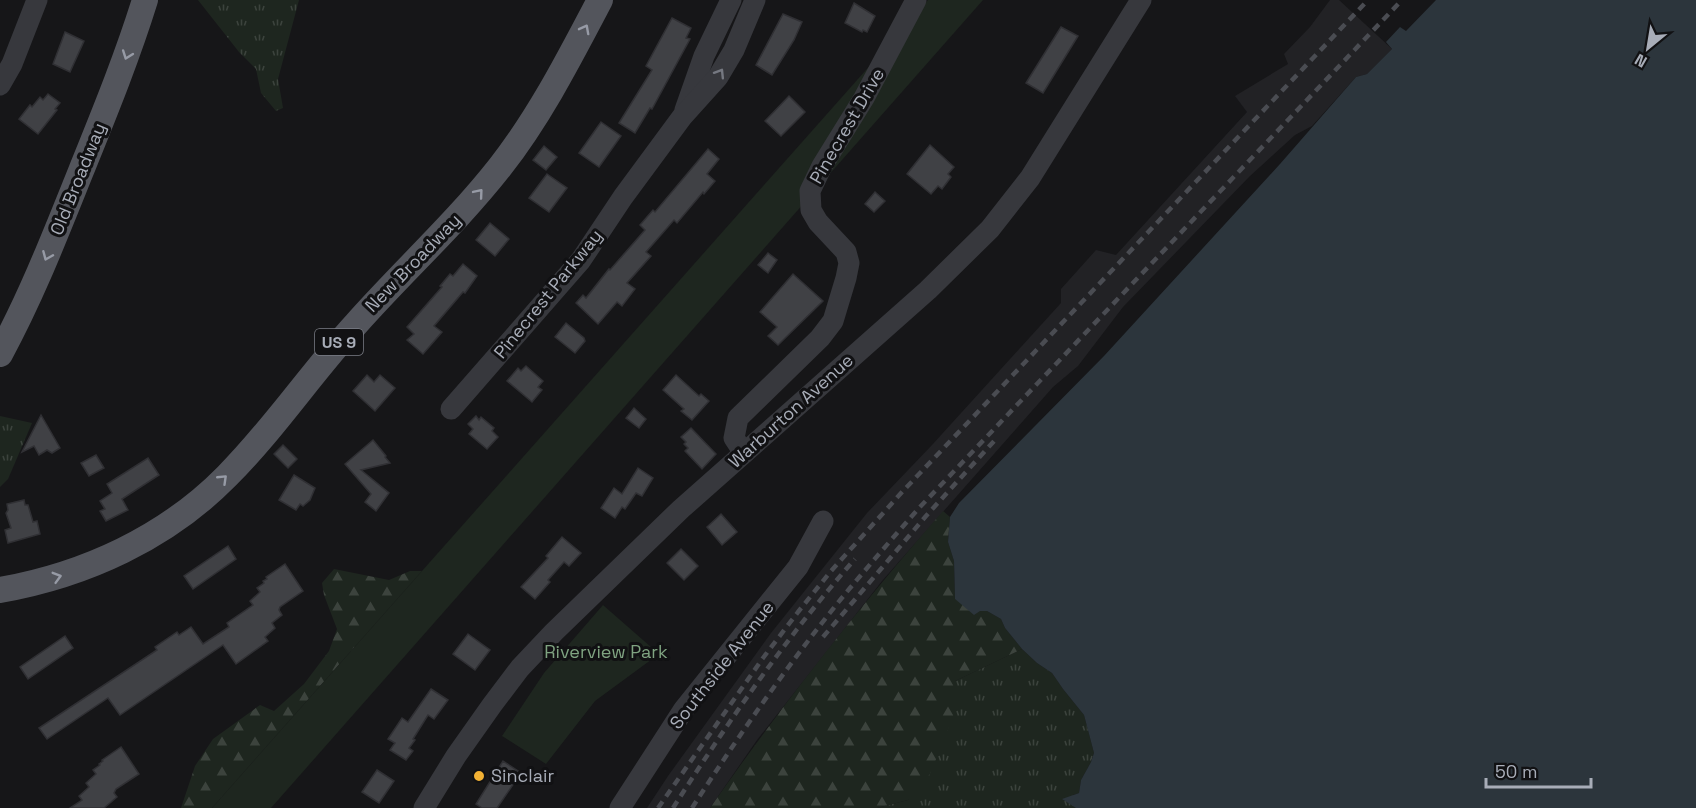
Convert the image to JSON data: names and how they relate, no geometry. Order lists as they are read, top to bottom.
{
  "streets": {
    "main road": ["Old Broadway", "New Broadway", "US 9"],
    "street": [
      "Pinecrest Drive",
      "Pinecrest Parkway",
      "Warburton Avenue",
      "Southside Avenue"
    ]
  },
  "crossings": [
    ["Pinecrest Drive", "Warburton Avenue"]
  ],
  "one_way": ["Old Broadway", "New Broadway"],
  "parks": ["Riverview Park"],
  "places": ["Sinclair"],
  "scale_bar": "50 m",
  "north": "bottom left"
}
